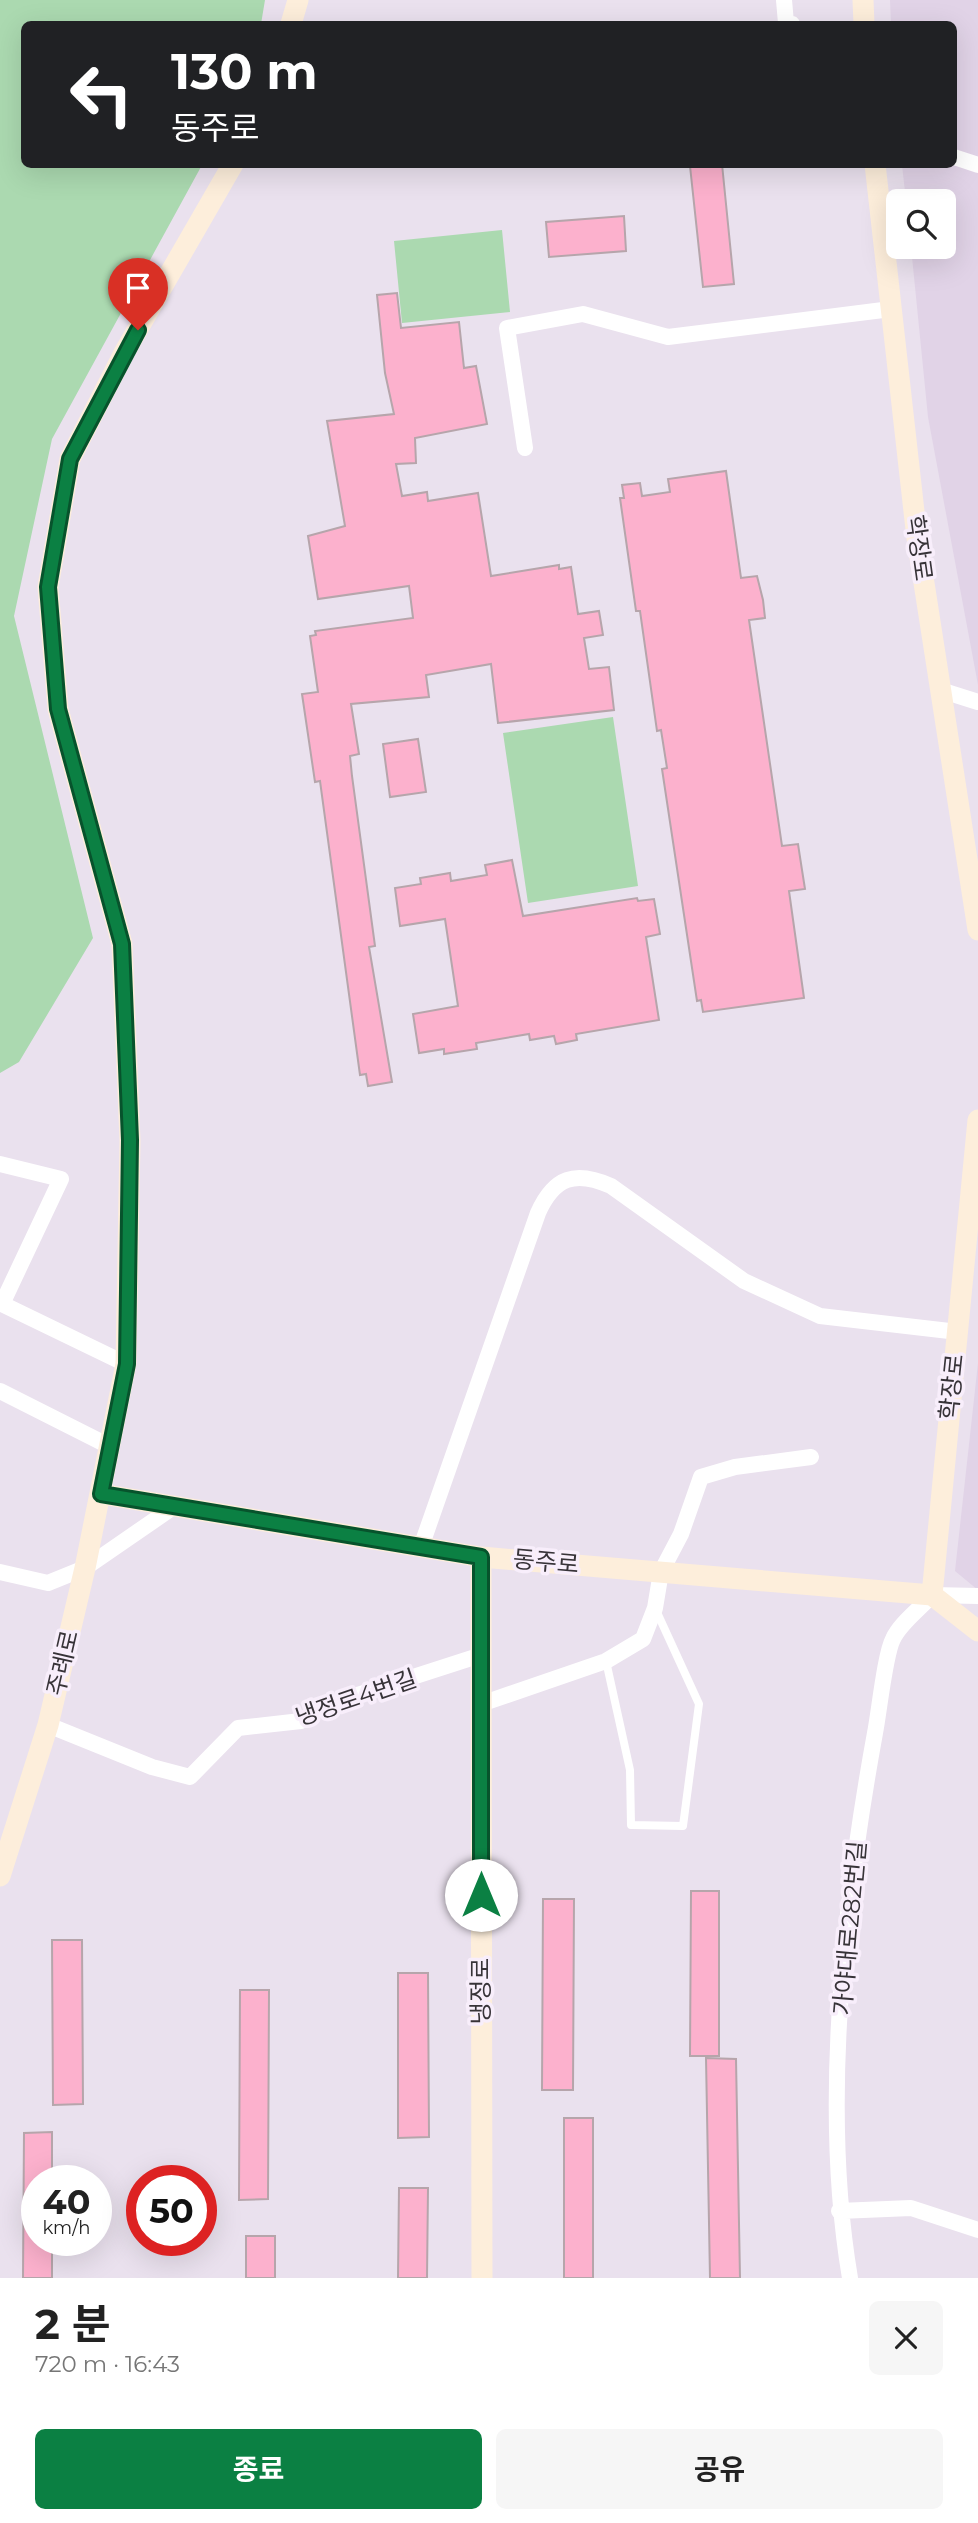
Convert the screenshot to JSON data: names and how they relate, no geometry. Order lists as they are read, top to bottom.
{
  "streets": {
    "main road": [
      "학장로",
      "동주로",
      "주례로",
      "냉정로"
    ],
    "street": ["냉정로4번길", "가야대로282번길"]
  },
  "crossings": [
    ["학장로", "동주로"],
    ["학장로", "가야대로282번길"],
    ["동주로", "주례로"],
    ["동주로", "가야대로282번길"],
    ["동주로", "냉정로"],
    ["주례로", "냉정로4번길"],
    ["냉정로4번길", "냉정로"]
  ],
  "page": {
    "turn": ["130 m", "동주로"],
    "speed": "40 km/h",
    "limit": "50",
    "heading": ["2 분", "720 m · 16:43"],
    "buttons": ["종료", "공유"]
  }
}
